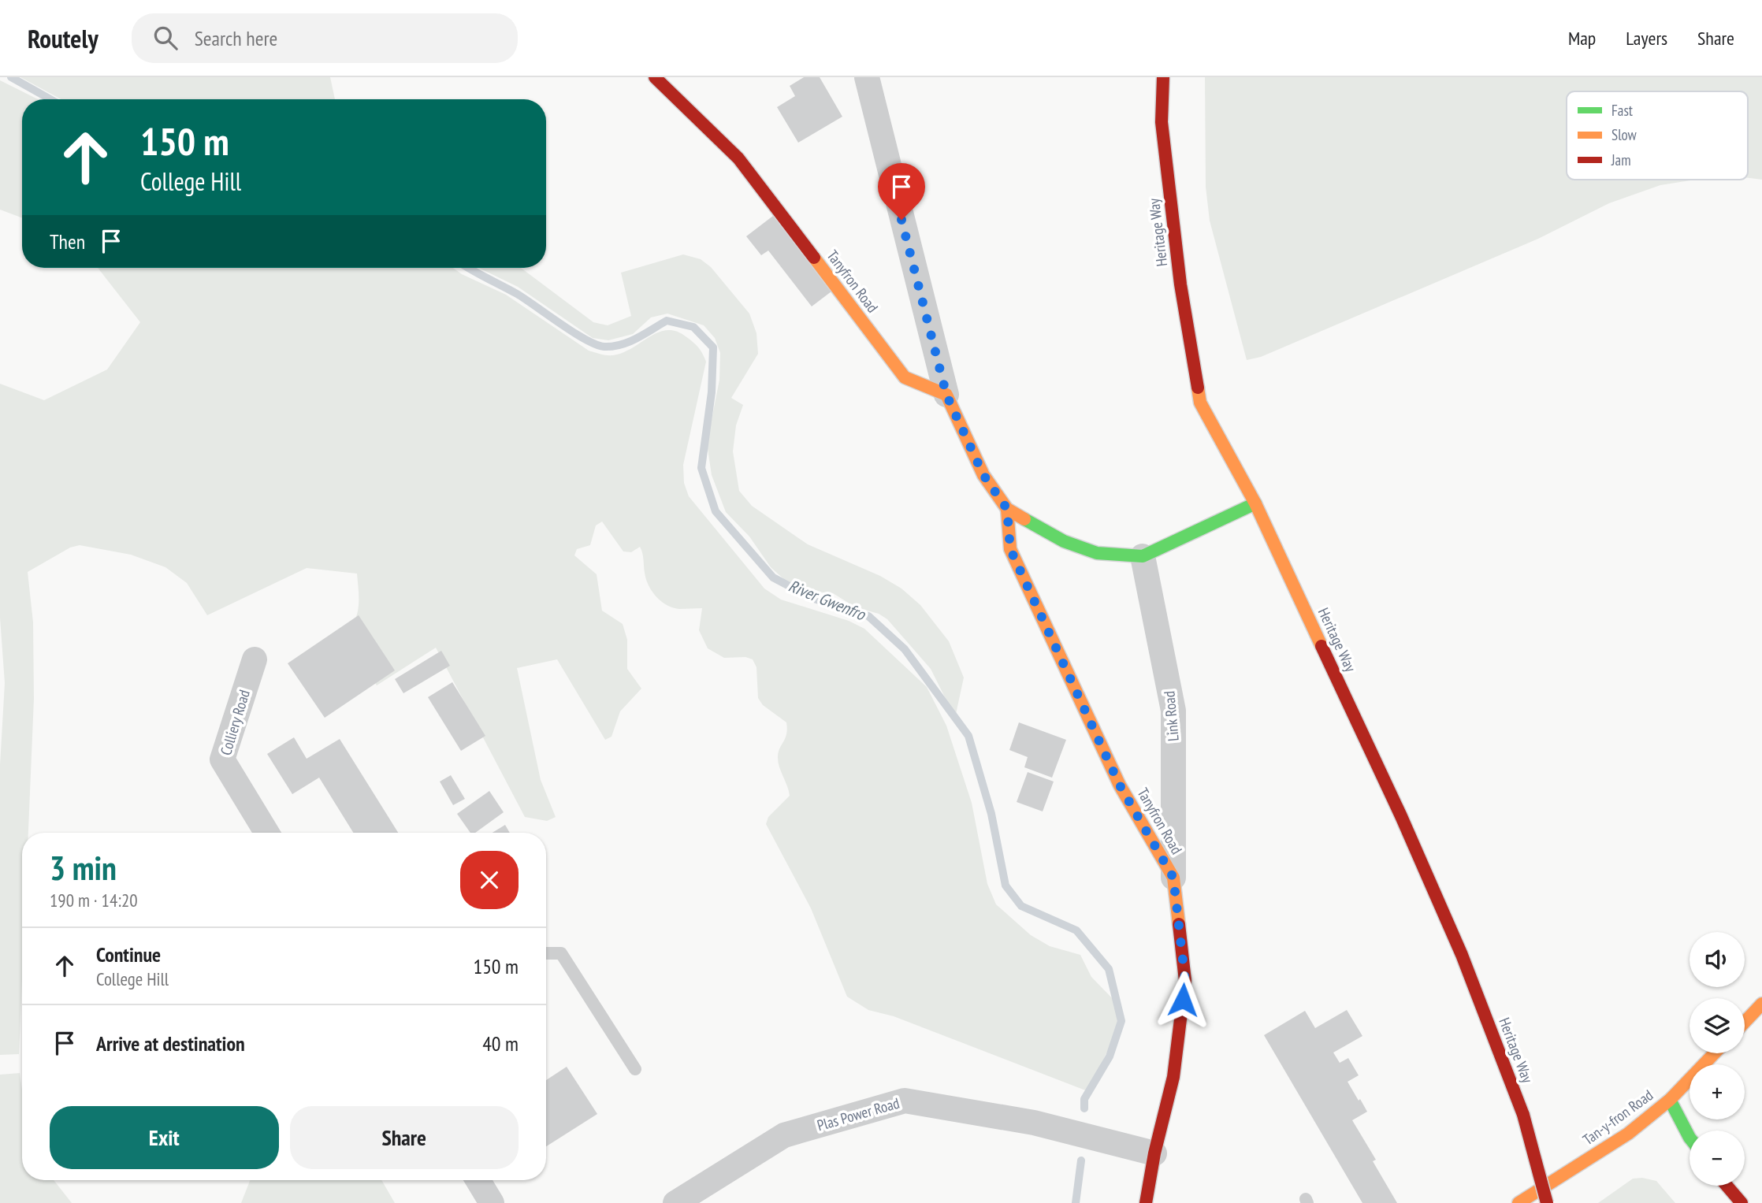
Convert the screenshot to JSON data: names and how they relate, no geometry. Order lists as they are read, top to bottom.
{
  "streets": {
    "street": [
      "Heritage Way",
      "Tanyfron Road",
      "Link Road",
      "Colliery Road",
      "Plas Power Road",
      "Tan-y-fron Road"
    ]
  },
  "crossings": [
    ["Tanyfron Road", "Link Road"],
    ["Tanyfron Road", "Plas Power Road"]
  ],
  "water": ["River Gwenfro"],
  "legend": ["Fast", "Slow", "Jam"],
  "page": {
    "header": "Routely",
    "search": "Search here",
    "nav": ["Map", "Layers", "Share"],
    "turn": ["150 m", "College Hill"],
    "then": "Then",
    "heading": ["3 min", "190 m · 14:20"],
    "list": [
      {
        "name": "Continue",
        "note": "College Hill",
        "value": "150 m"
      },
      {
        "name": "Arrive at destination",
        "value": "40 m"
      }
    ],
    "map_buttons": ["+", "−"],
    "buttons": ["Exit", "Share"]
  }
}
